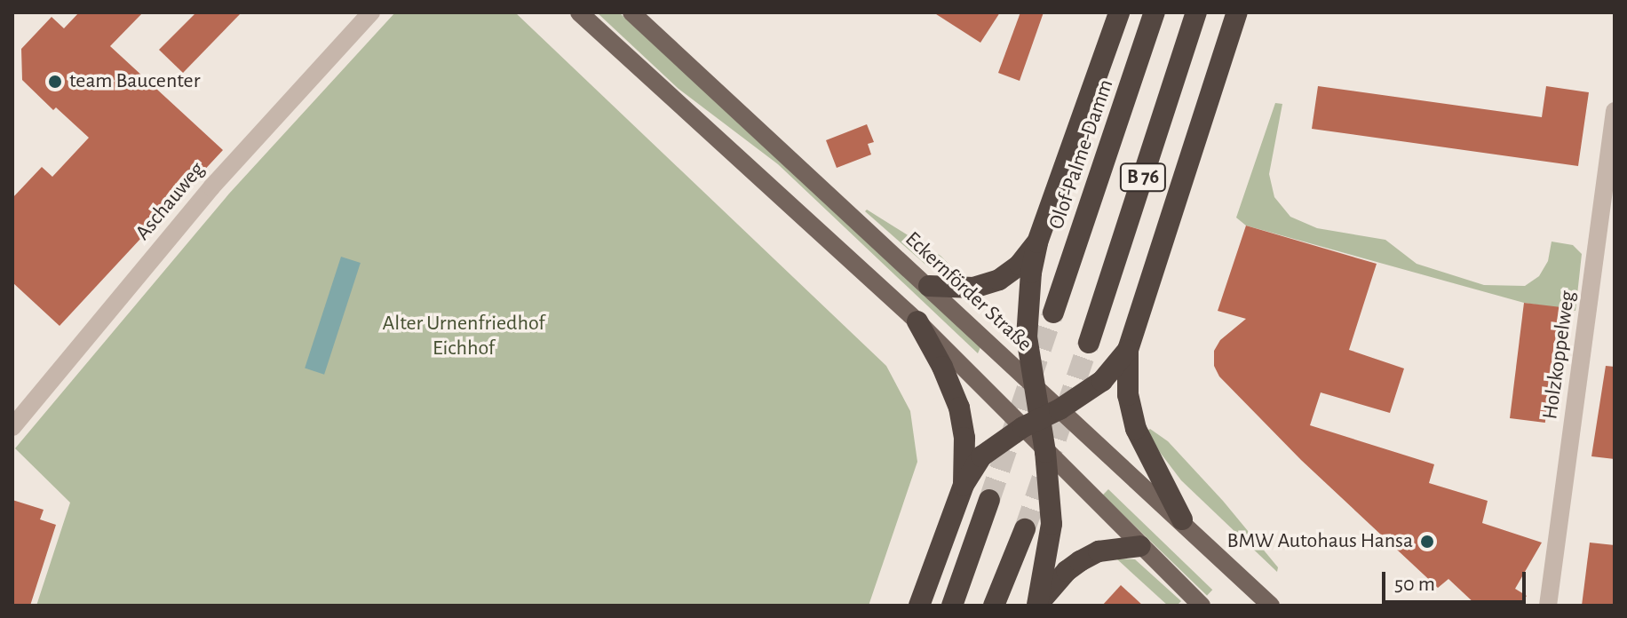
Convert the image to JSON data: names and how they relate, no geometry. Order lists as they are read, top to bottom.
{
  "streets": {
    "highway": ["Olof-Palme-Damm", "B 76"],
    "main road": ["Eckernförder Straße"],
    "street": ["Aschauweg", "Holzkoppelweg"]
  },
  "parks": ["Alter Urnenfriedhof Eichhof"],
  "places": ["team Baucenter", "BMW Autohaus Hansa"],
  "scale_bar": "50 m"
}
